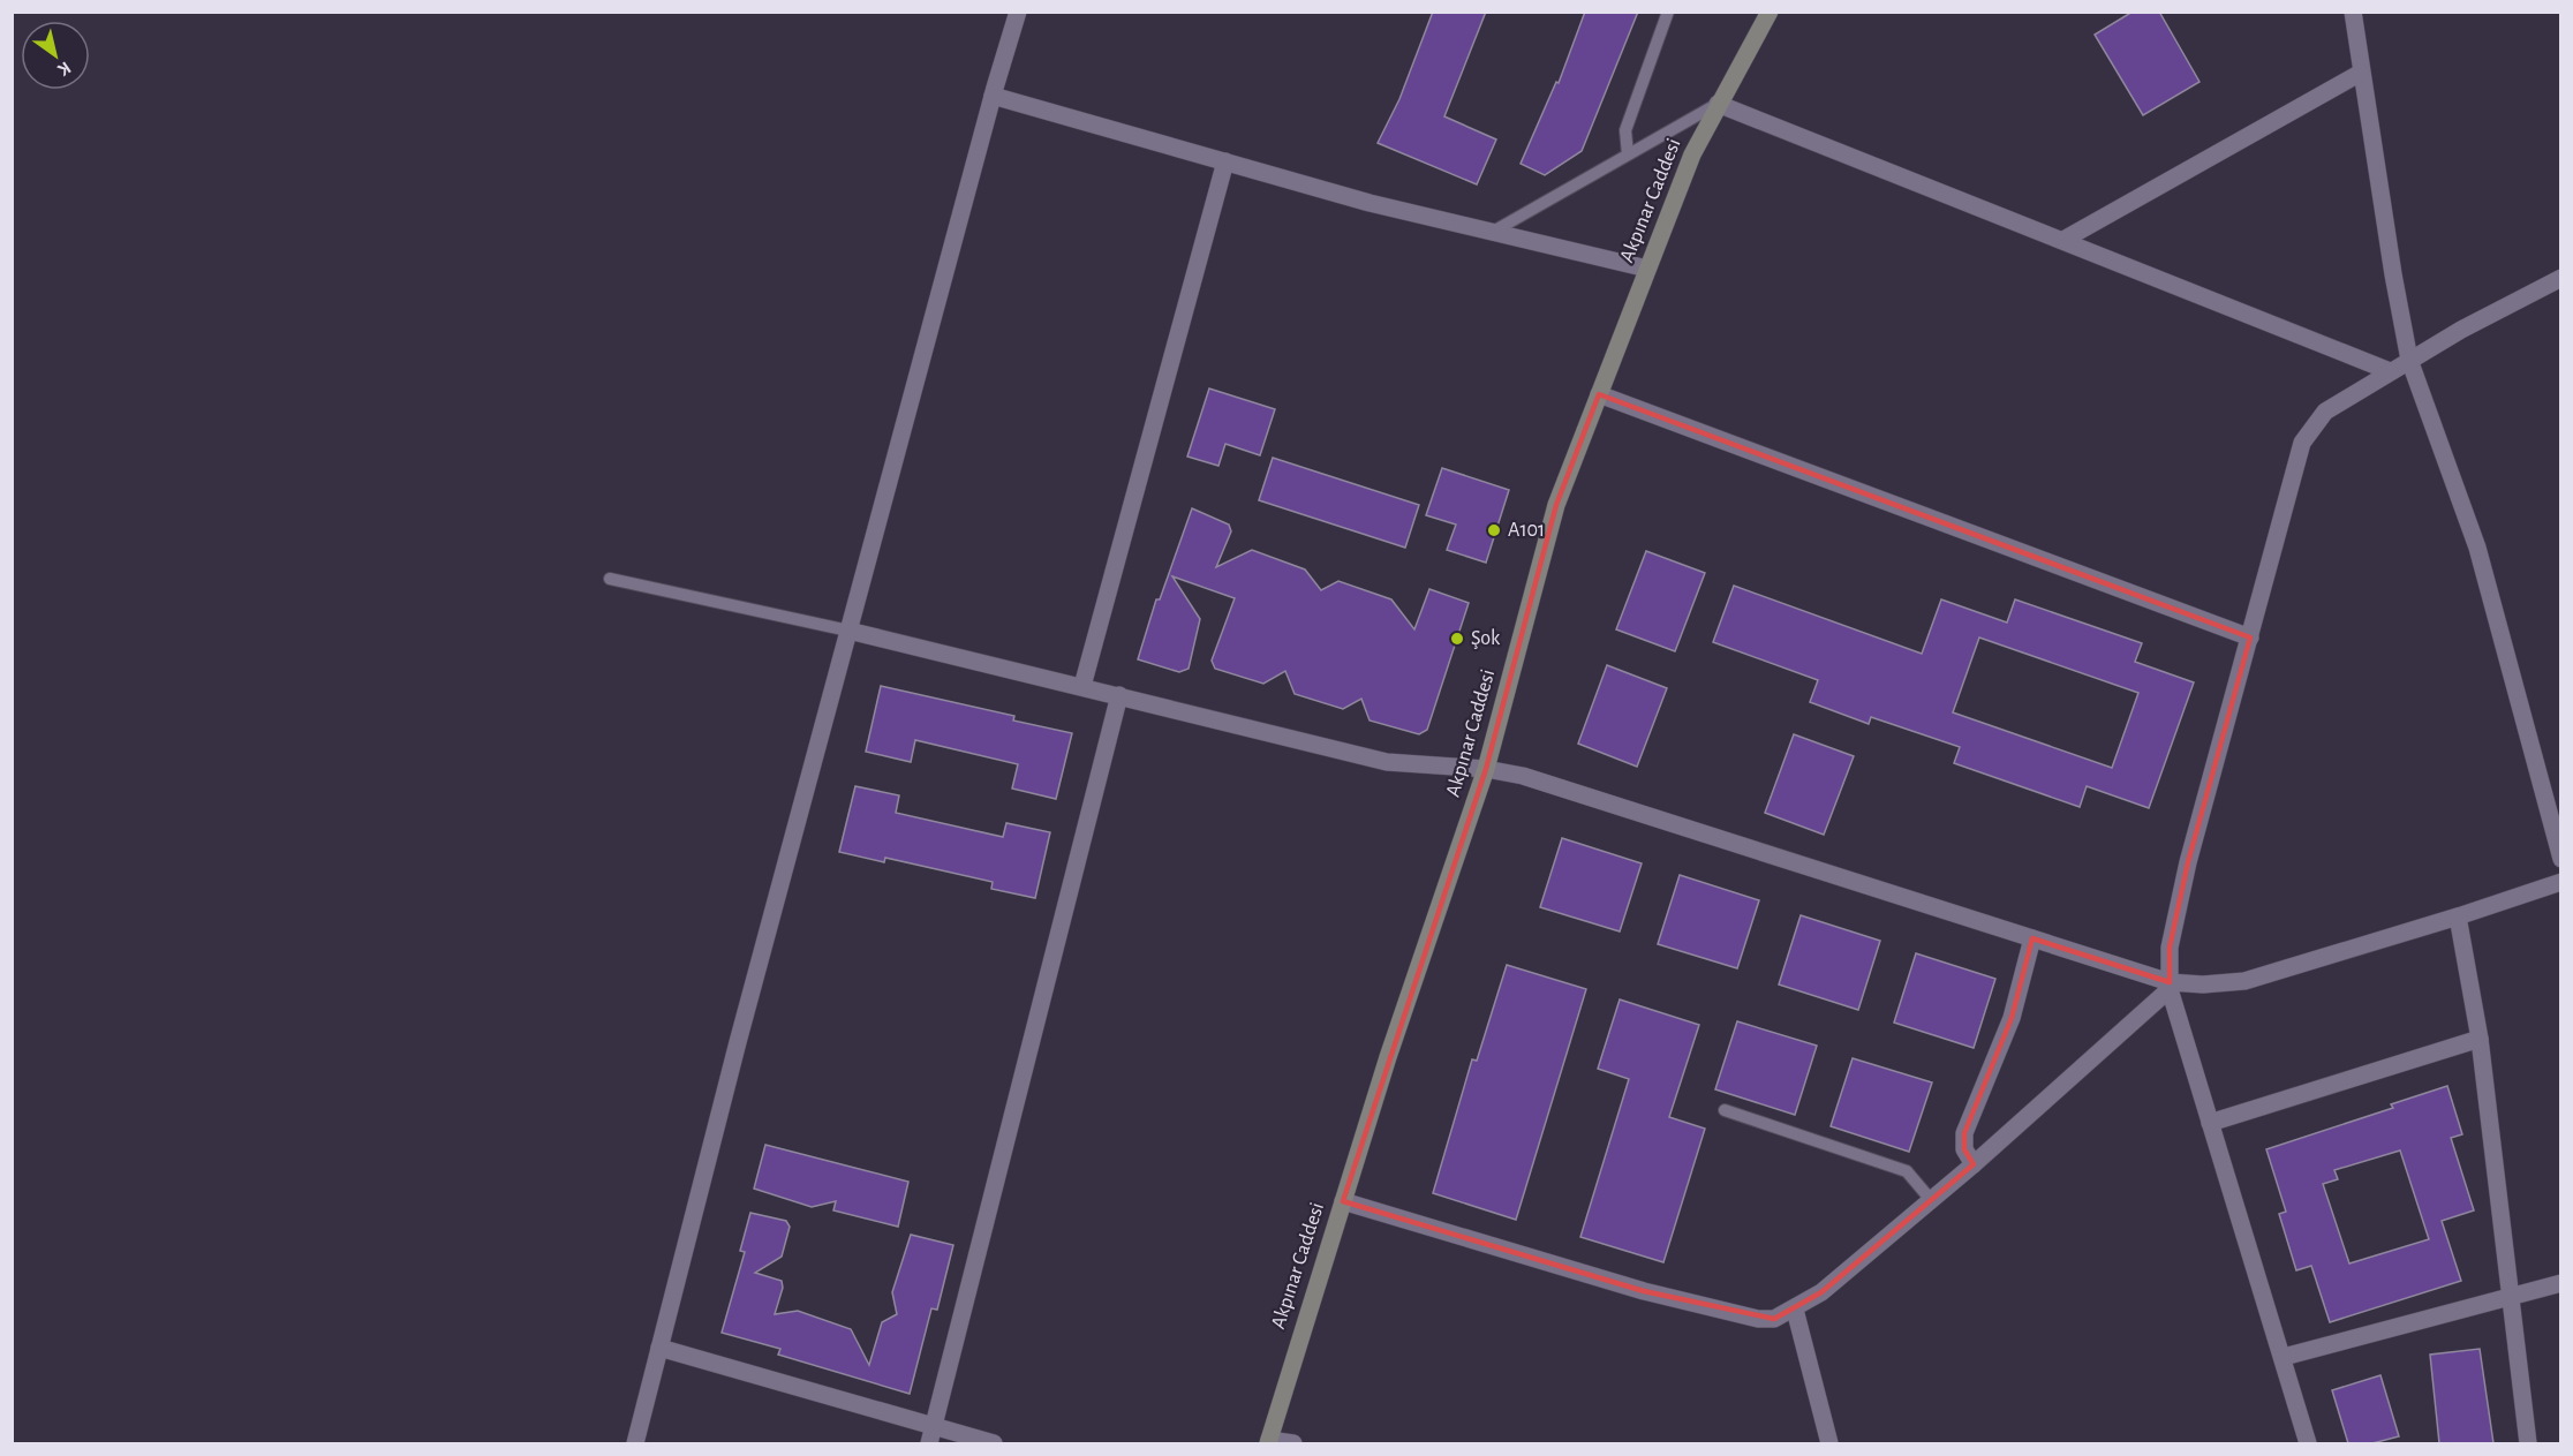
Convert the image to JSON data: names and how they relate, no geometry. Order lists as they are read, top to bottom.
{
  "streets": {
    "street": ["Akpınar Caddesi"]
  },
  "places": ["A101", "Şok"],
  "north": "bottom right"
}
